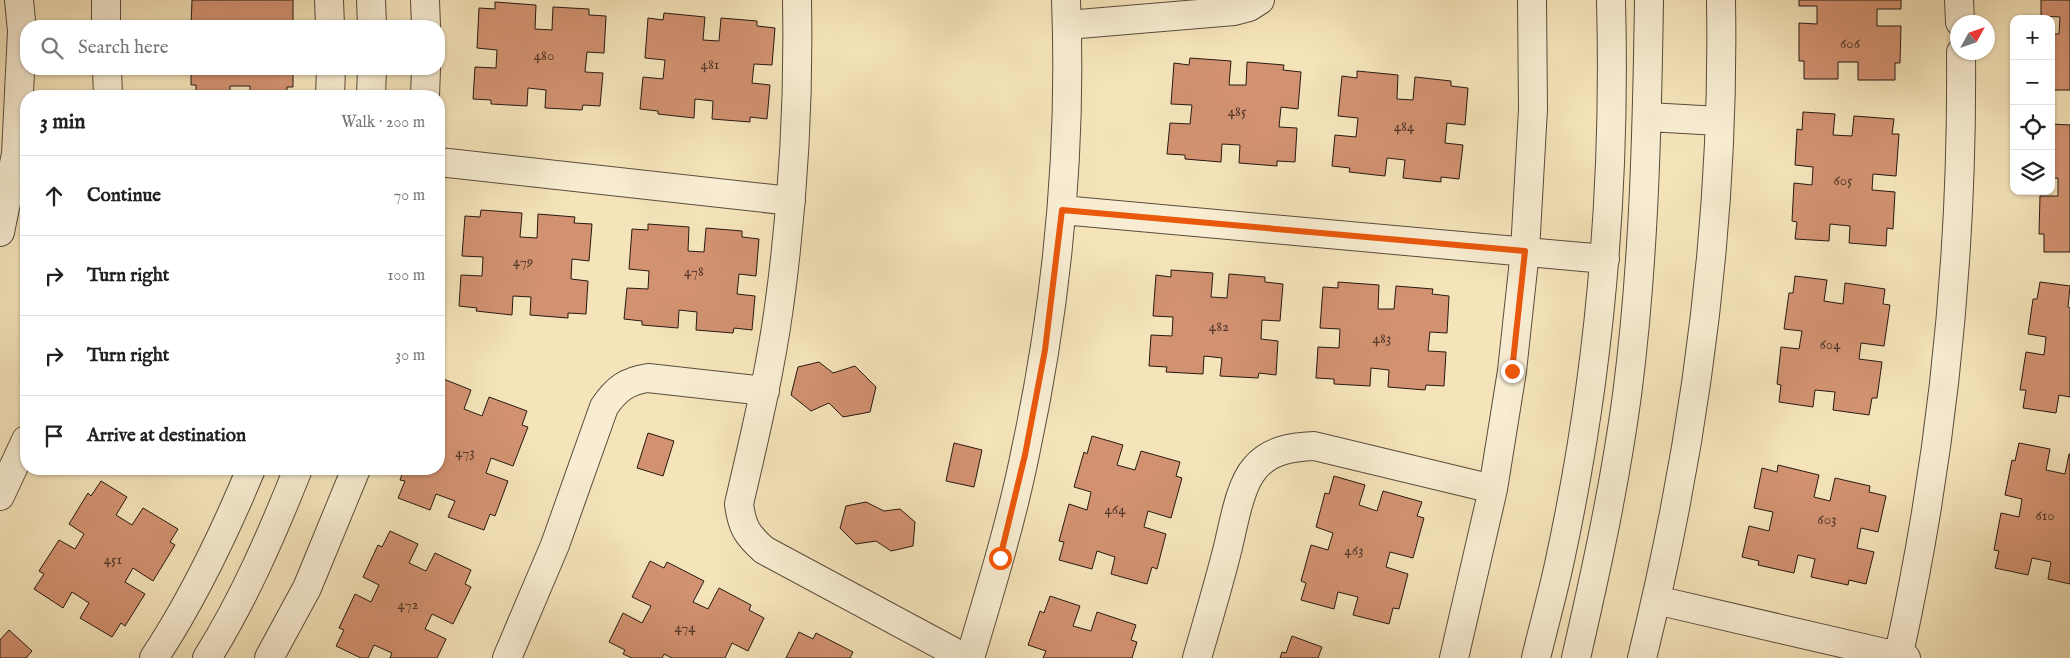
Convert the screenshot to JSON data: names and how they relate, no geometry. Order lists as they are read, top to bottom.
{
  "house_numbers": [
    "606",
    "480",
    "481",
    "485",
    "484",
    "605",
    "479",
    "478",
    "482",
    "483",
    "604",
    "473",
    "464",
    "610",
    "603",
    "463",
    "451",
    "472",
    "474"
  ],
  "north": "top right",
  "page": {
    "map_buttons": ["+", "−"],
    "search": "Search here",
    "heading": ["3 min", "Walk · 200 m"],
    "list": [
      ["Continue", "70 m"],
      ["Turn right", "100 m"],
      ["Turn right", "30 m"],
      "Arrive at destination"
    ]
  }
}
